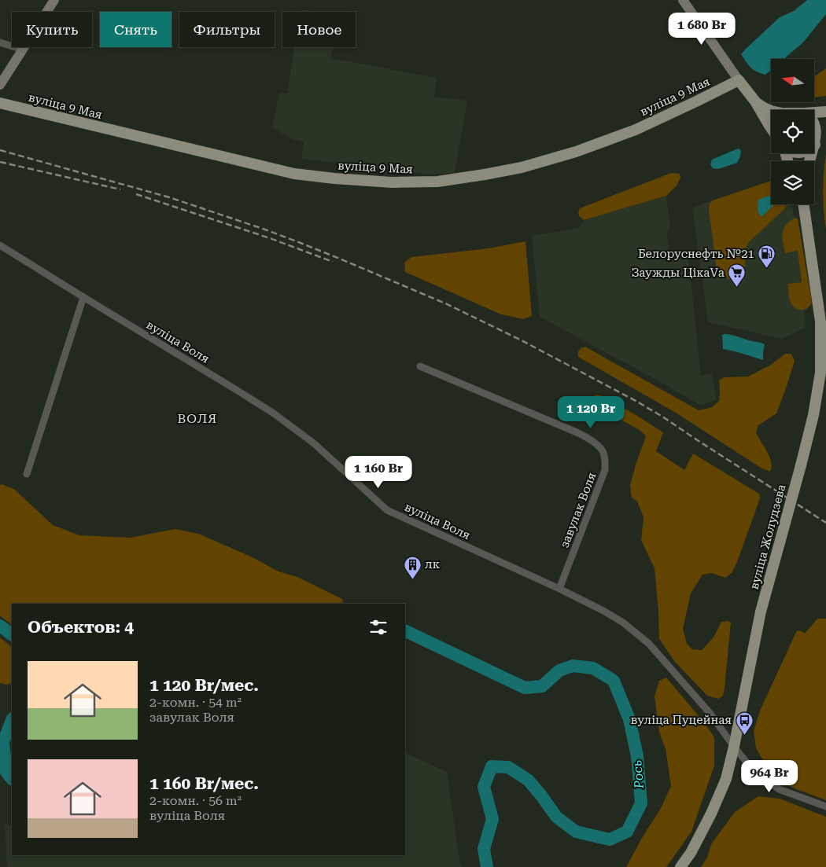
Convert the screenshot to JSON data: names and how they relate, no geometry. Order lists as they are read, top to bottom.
{
  "streets": {
    "main road": ["вуліца 9 Мая", "вуліца Жолудзева"],
    "street": ["вуліца Воля", "завулак Воля"]
  },
  "crossings": [
    ["вуліца Воля", "завулак Воля"],
    ["вуліца Воля", "вуліца Жолудзева"]
  ],
  "districts": ["ВОЛЯ"],
  "water": ["Рось"],
  "places": {
    "fuel station": ["Белоруснефть №21"],
    "supermarket": ["Заужды ЦікаVа"],
    "building": ["лк"],
    "bus stop": ["вуліца Пуцейная"]
  },
  "north": "left",
  "page": {
    "chip": [
      "Купить",
      "Снять",
      "Фильтры",
      "Новое"
    ],
    "price": [
      "1 680 Br",
      "1 120 Br",
      "1 160 Br",
      "964 Br"
    ],
    "heading": "Объектов: 4",
    "list": [
      {
        "name": "1 120 Br/мес.",
        "note": "2-комн. · 54 m² · завулак Воля"
      },
      {
        "name": "1 160 Br/мес.",
        "note": "2-комн. · 56 m² · вуліца Воля"
      }
    ]
  }
}
